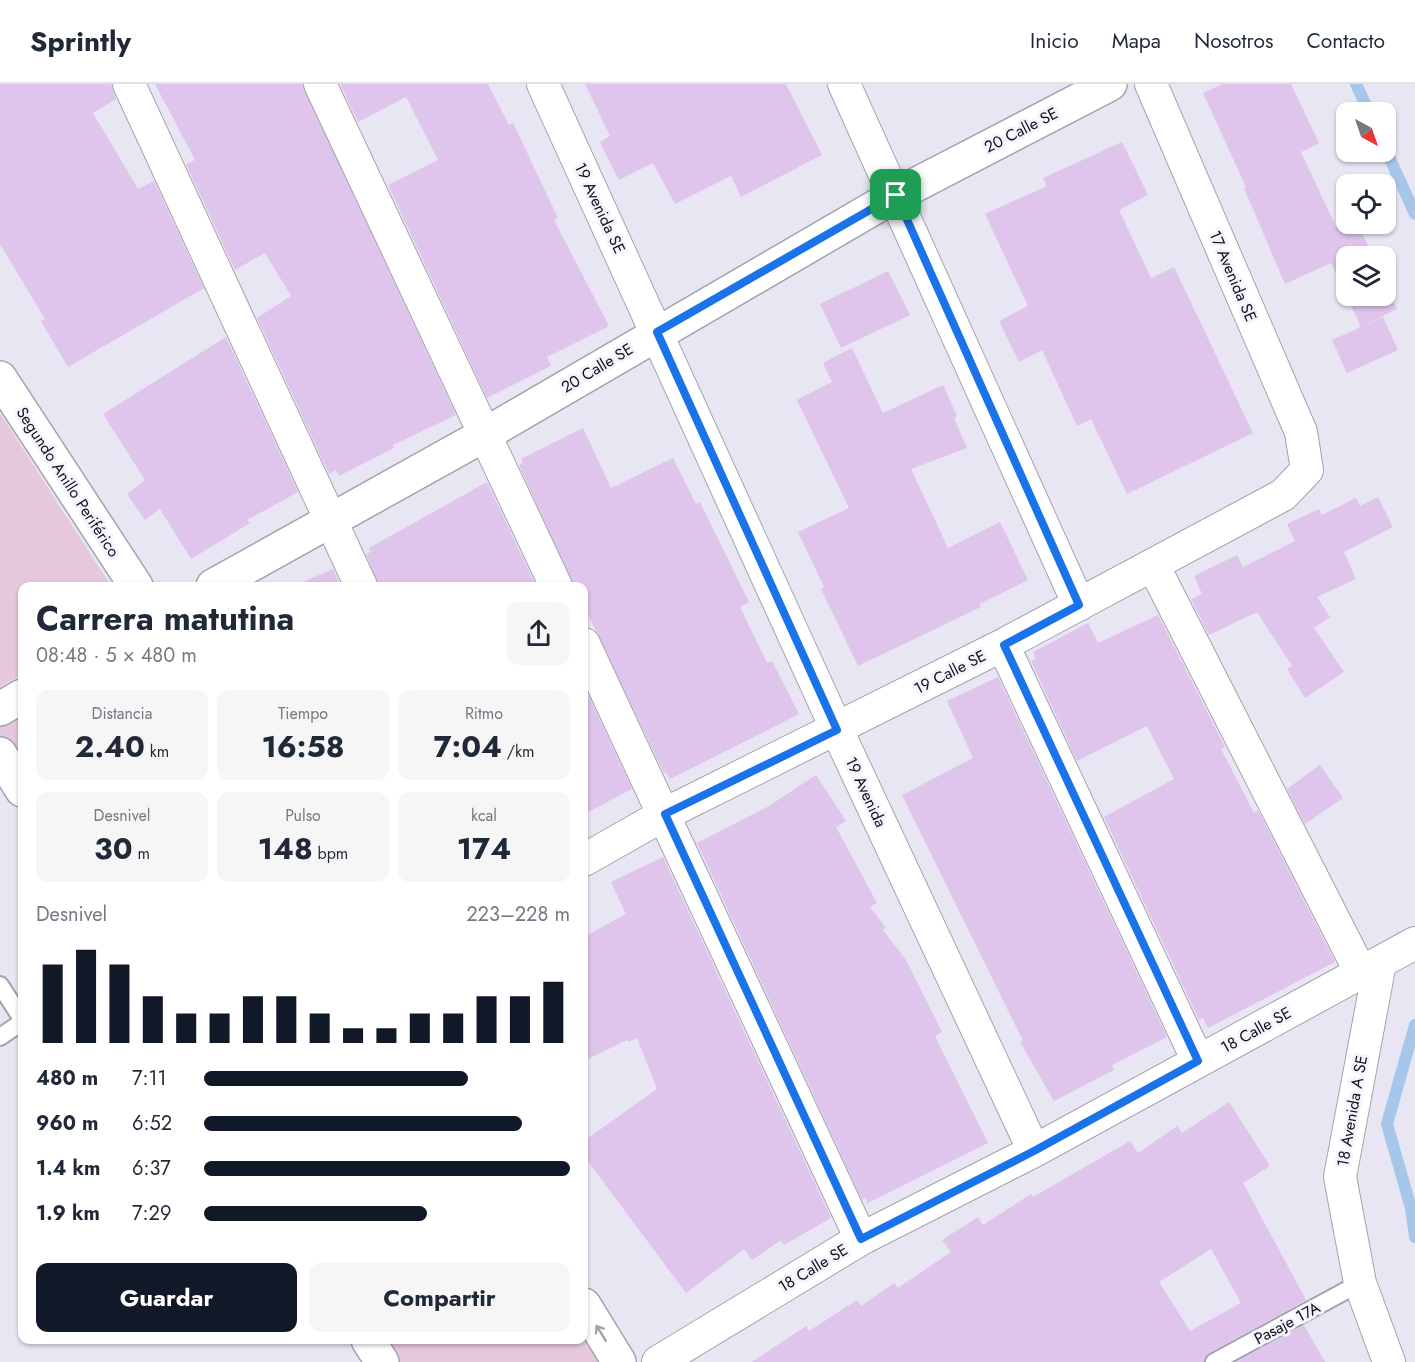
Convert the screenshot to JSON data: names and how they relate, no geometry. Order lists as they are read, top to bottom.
{
  "streets": {
    "street": [
      "20 Calle SE",
      "19 Avenida SE",
      "17 Avenida SE",
      "Segundo Anillo Periférico",
      "19 Calle SE",
      "19 Avenida",
      "18 Calle SE",
      "18 Avenida A SE"
    ],
    "lane": ["Pasaje 17A"]
  },
  "crossings": [
    ["20 Calle SE", "19 Avenida SE"],
    ["20 Calle SE", "19 Avenida"],
    ["19 Avenida SE", "19 Avenida"],
    ["17 Avenida SE", "19 Calle SE"],
    ["19 Calle SE", "19 Avenida"],
    ["19 Avenida", "18 Calle SE"],
    ["18 Calle SE", "18 Avenida A SE"],
    ["18 Avenida A SE", "Pasaje 17A"]
  ],
  "north": "bottom right",
  "page": {
    "header": "Sprintly",
    "nav": [
      "Inicio",
      "Mapa",
      "Nosotros",
      "Contacto"
    ],
    "heading": ["Carrera matutina", "08:48 · 5 × 480 m"],
    "stats": [
      ["Distancia", "2.40 km"],
      ["Tiempo", "16:58"],
      ["Ritmo", "7:04 /km"],
      ["Desnivel", "30 m"],
      ["Pulso", "148 bpm"],
      ["kcal", "174"]
    ],
    "chart": ["Desnivel", "223–228 m"],
    "list": [
      {
        "name": "480 m",
        "note": "7:11"
      },
      {
        "name": "960 m",
        "note": "6:52"
      },
      {
        "name": "1.4 km",
        "note": "6:37"
      },
      {
        "name": "1.9 km",
        "note": "7:29"
      }
    ],
    "buttons": ["Guardar", "Compartir"]
  }
}
